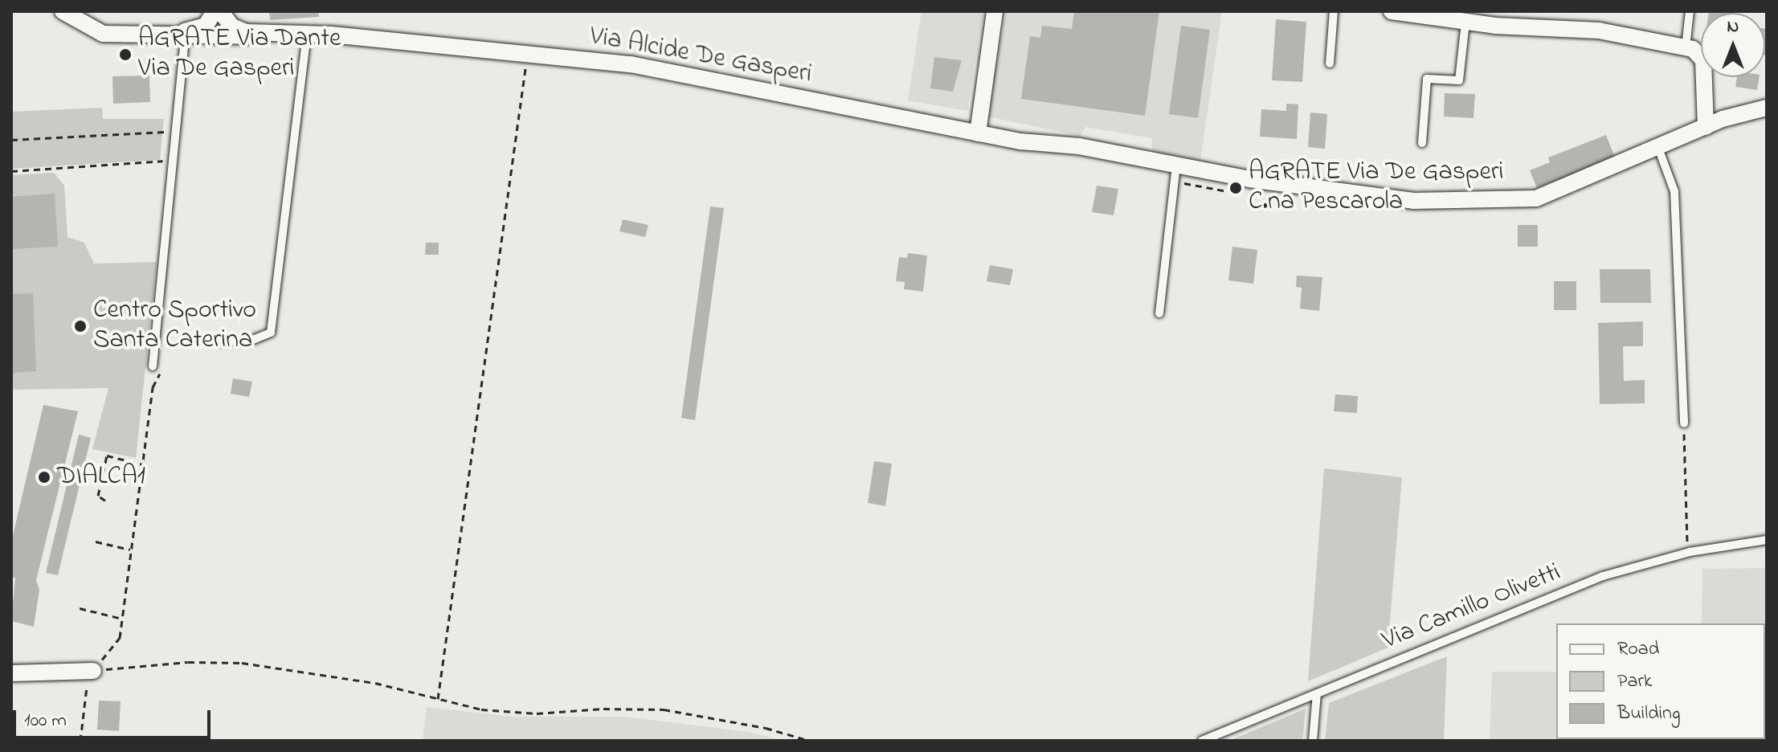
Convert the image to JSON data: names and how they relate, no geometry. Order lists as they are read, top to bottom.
{
  "streets": {
    "street": ["Via Alcide De Gasperi"],
    "lane": ["Via Camillo Olivetti"]
  },
  "places": [
    "AGRATE Via Dante Via De Gasperi",
    "AGRATE Via De Gasperi C.na Pescarola",
    "Centro Sportivo Santa Caterina",
    "DIALCA1"
  ],
  "legend": ["Road", "Park", "Building"],
  "scale_bar": "100 m",
  "north": "top"
}
